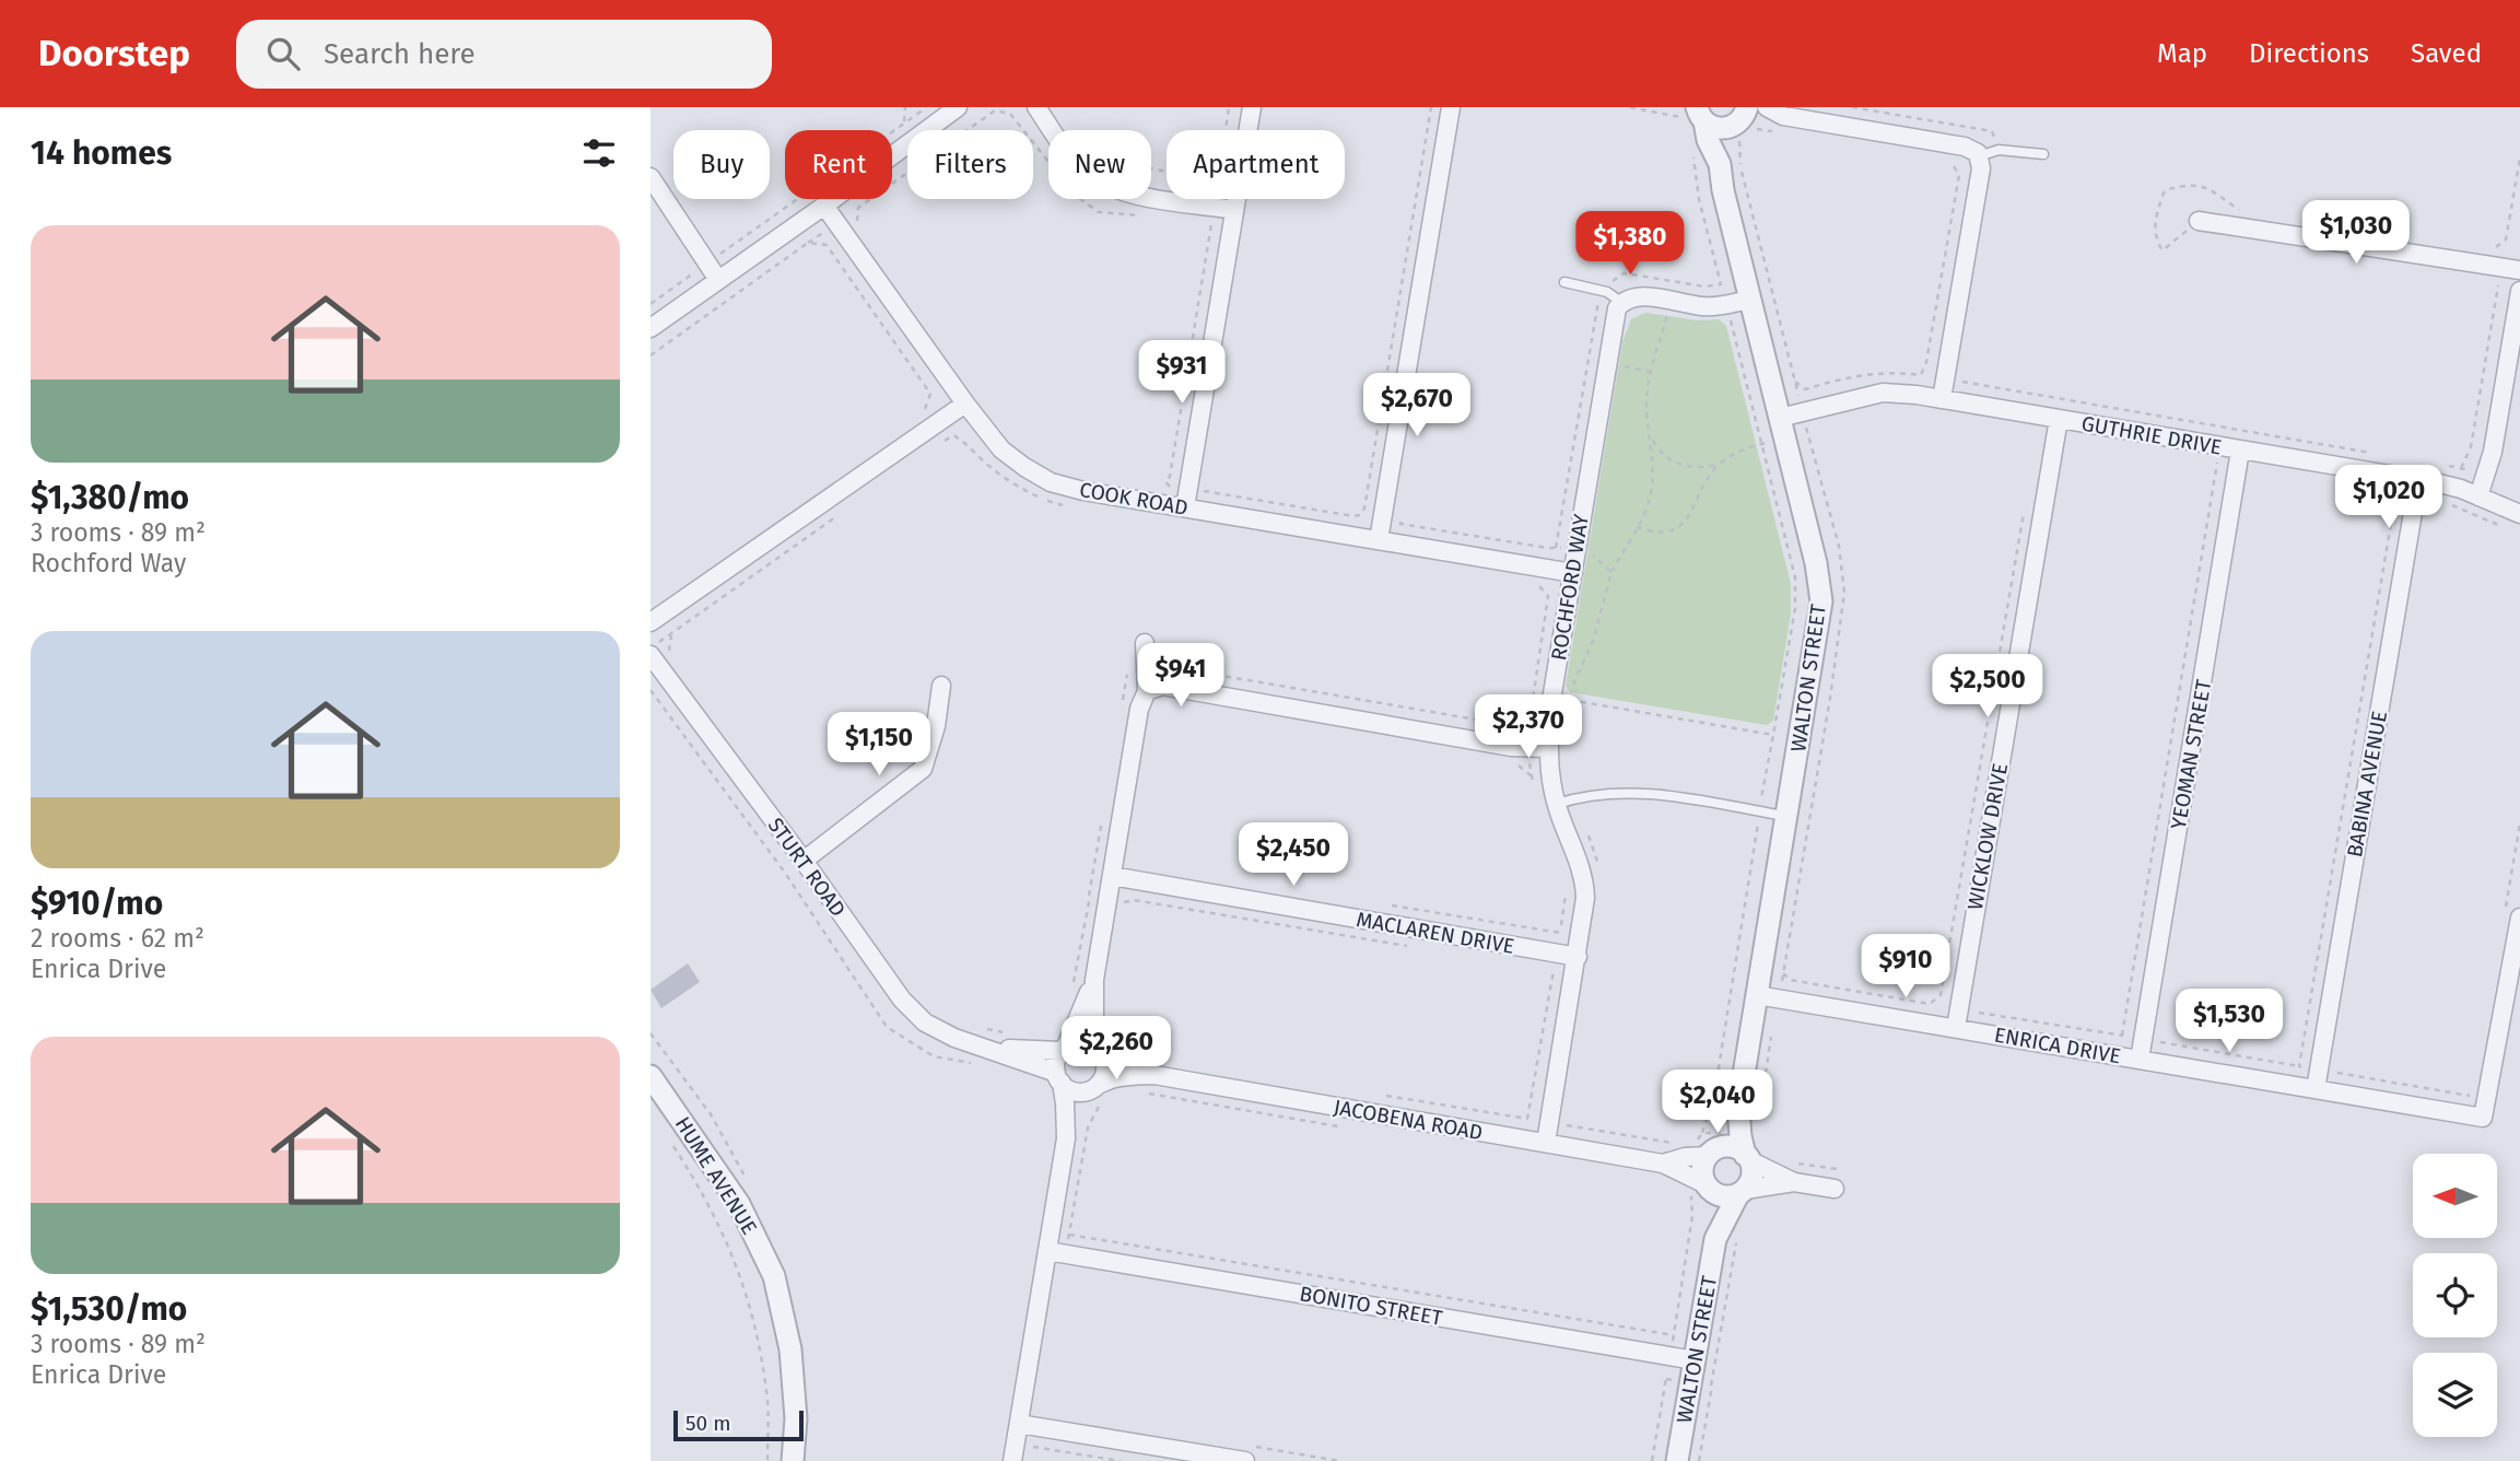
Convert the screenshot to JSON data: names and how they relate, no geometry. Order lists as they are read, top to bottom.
{
  "streets": {
    "street": [
      "GUTHRIE DRIVE",
      "COOK ROAD",
      "ROCHFORD WAY",
      "WALTON STREET",
      "YEOMAN STREET",
      "BABINA AVENUE",
      "WICKLOW DRIVE",
      "STURT ROAD",
      "MACLAREN DRIVE",
      "ENRICA DRIVE",
      "JACOBENA ROAD",
      "HUME AVENUE",
      "BONITO STREET"
    ]
  },
  "crossings": [
    ["GUTHRIE DRIVE", "WALTON STREET"],
    ["GUTHRIE DRIVE", "YEOMAN STREET"],
    ["GUTHRIE DRIVE", "BABINA AVENUE"],
    ["GUTHRIE DRIVE", "WICKLOW DRIVE"],
    ["COOK ROAD", "ROCHFORD WAY"],
    ["ROCHFORD WAY", "MACLAREN DRIVE"],
    ["ROCHFORD WAY", "JACOBENA ROAD"],
    ["WALTON STREET", "ENRICA DRIVE"],
    ["WALTON STREET", "JACOBENA ROAD"],
    ["WALTON STREET", "BONITO STREET"],
    ["YEOMAN STREET", "ENRICA DRIVE"],
    ["BABINA AVENUE", "ENRICA DRIVE"],
    ["WICKLOW DRIVE", "ENRICA DRIVE"],
    ["STURT ROAD", "JACOBENA ROAD"]
  ],
  "scale_bar": "50 m",
  "north": "left",
  "page": {
    "header": "Doorstep",
    "search": "Search here",
    "nav": ["Map", "Directions", "Saved"],
    "heading": "14 homes",
    "chip": [
      "Buy",
      "Rent",
      "Filters",
      "New",
      "Apartment"
    ],
    "list": [
      {
        "name": "$1,380/mo",
        "note": "3 rooms · 89 m² · Rochford Way"
      },
      {
        "name": "$910/mo",
        "note": "2 rooms · 62 m² · Enrica Drive"
      },
      {
        "name": "$1,530/mo",
        "note": "3 rooms · 89 m² · Enrica Drive"
      }
    ],
    "price": [
      "$1,030",
      "$1,380",
      "$931",
      "$2,670",
      "$1,020",
      "$941",
      "$2,500",
      "$2,370",
      "$1,150",
      "$2,450",
      "$910",
      "$1,530",
      "$2,260",
      "$2,040"
    ],
    "scale": "50 m"
  }
}
